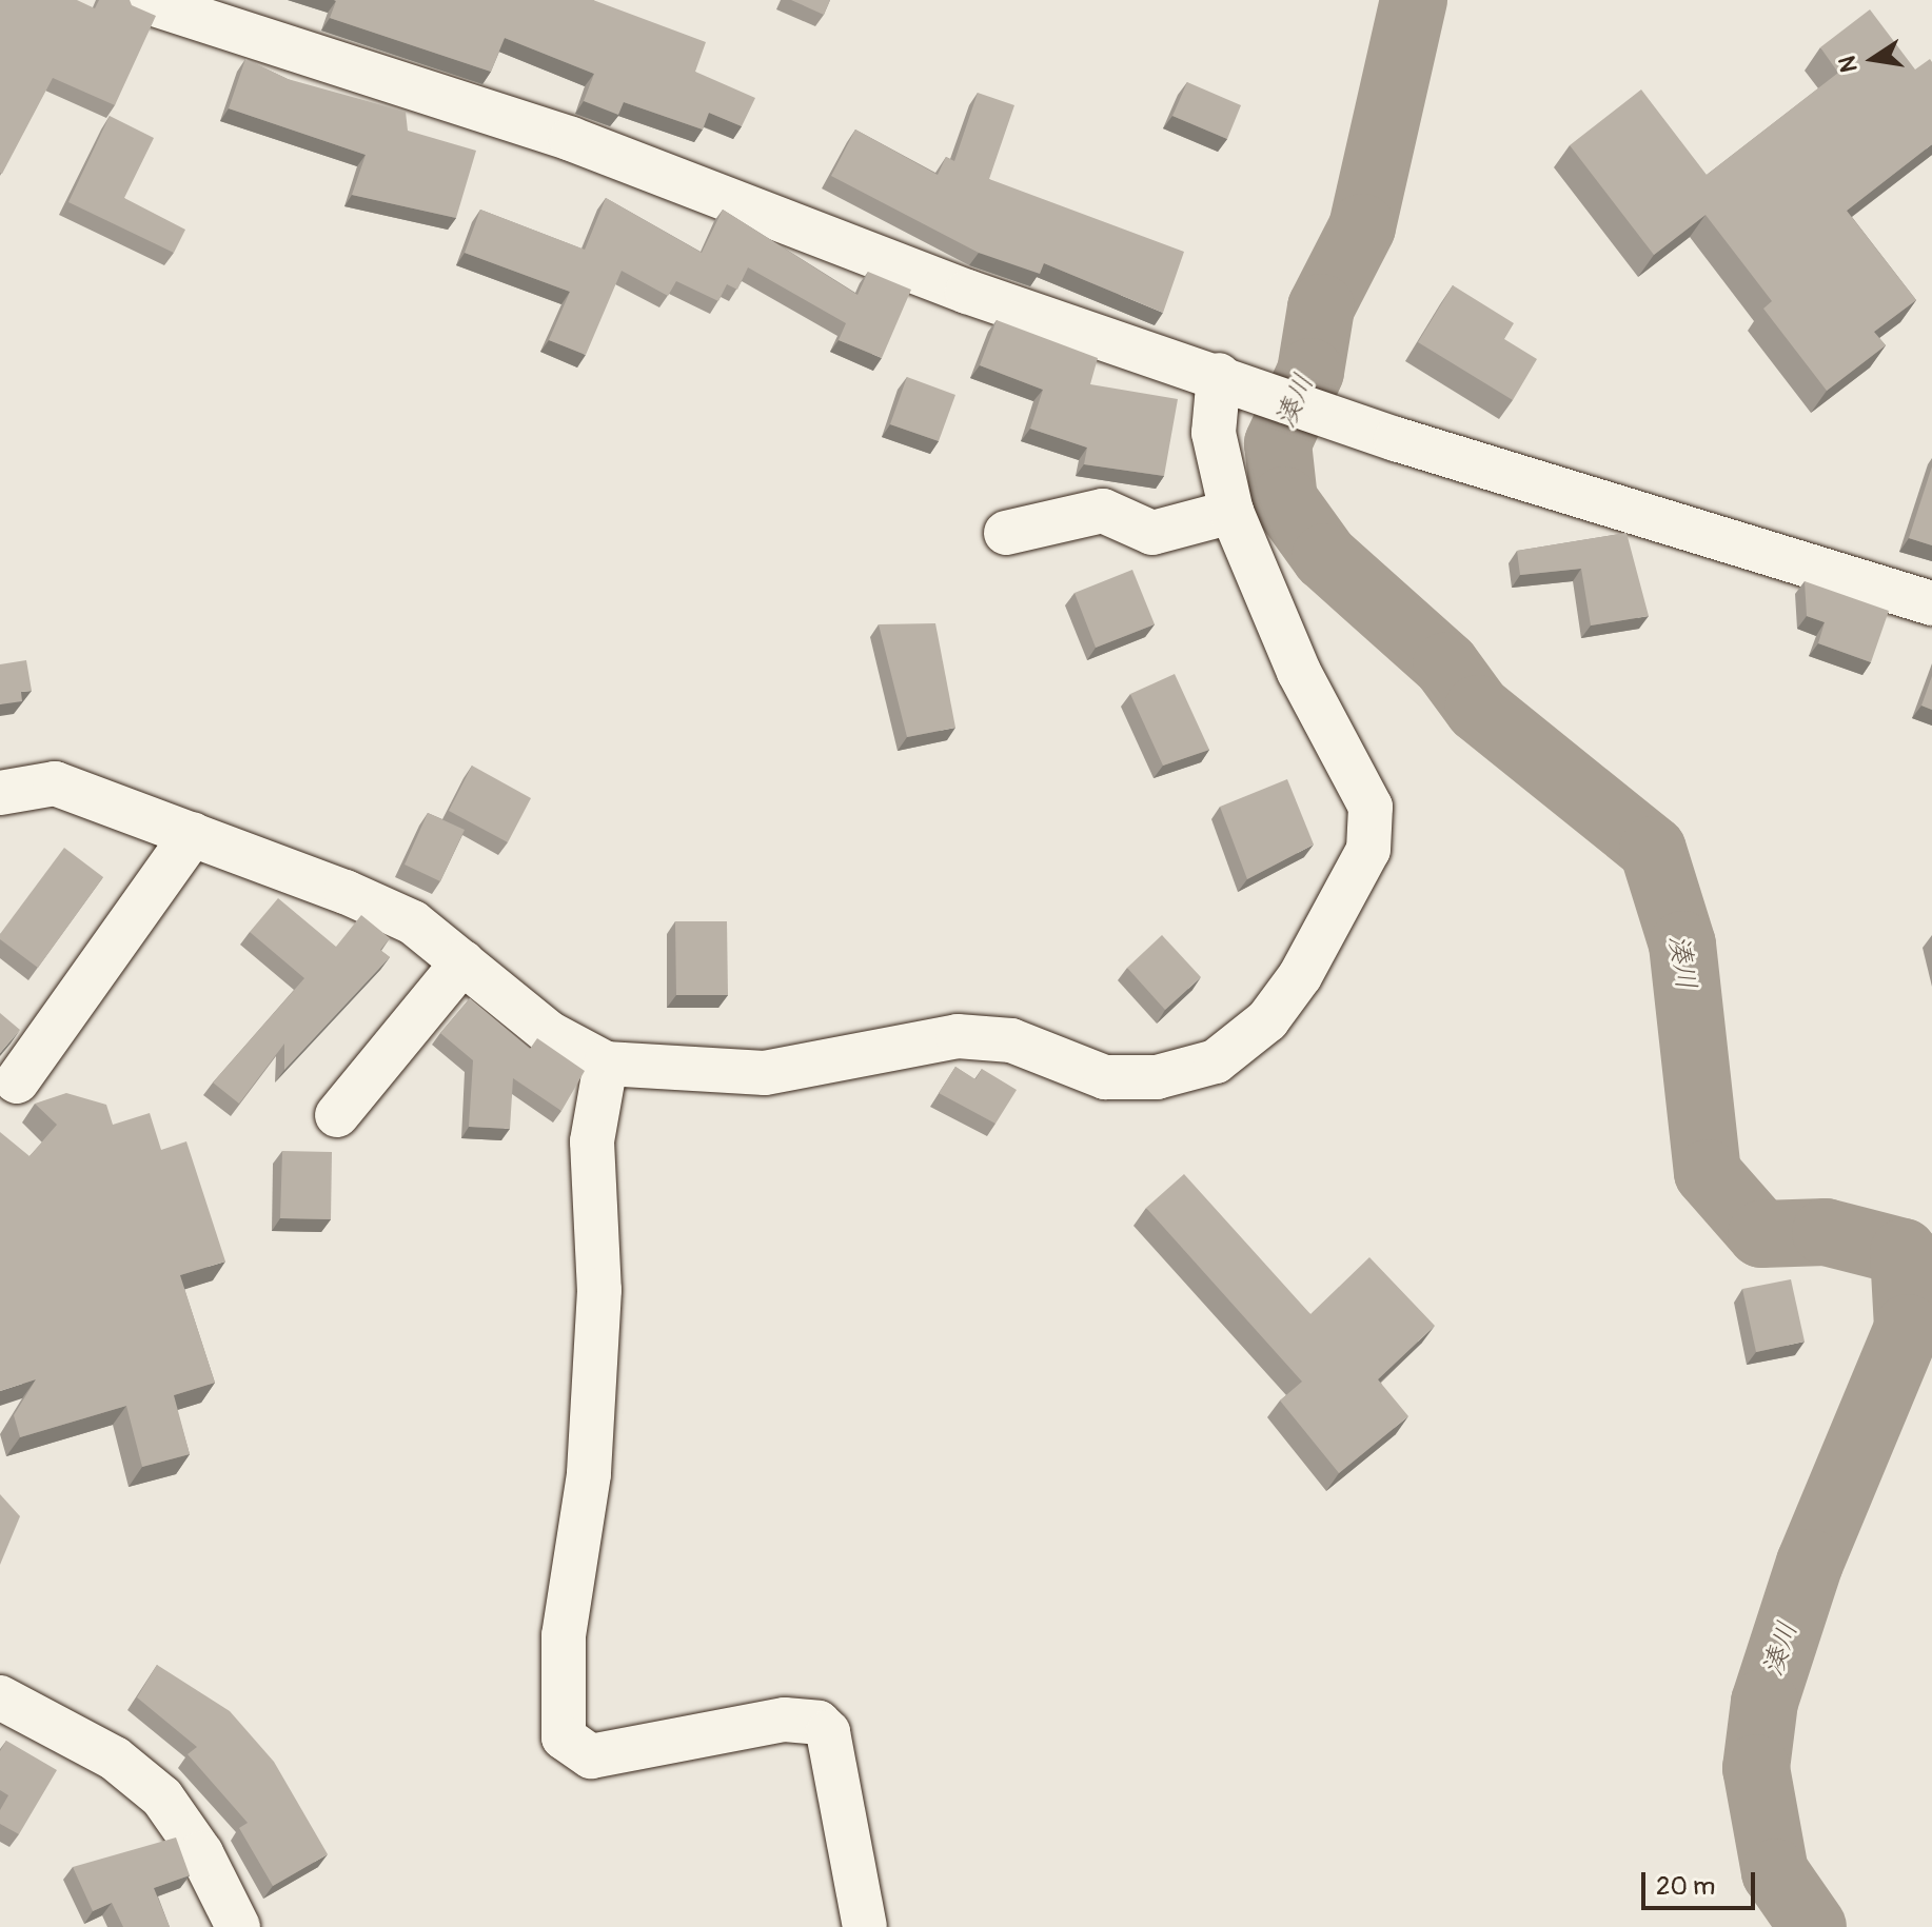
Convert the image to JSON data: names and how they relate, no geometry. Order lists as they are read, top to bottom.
{
  "water": ["湊川"],
  "scale_bar": "20 m",
  "north": "left"
}
